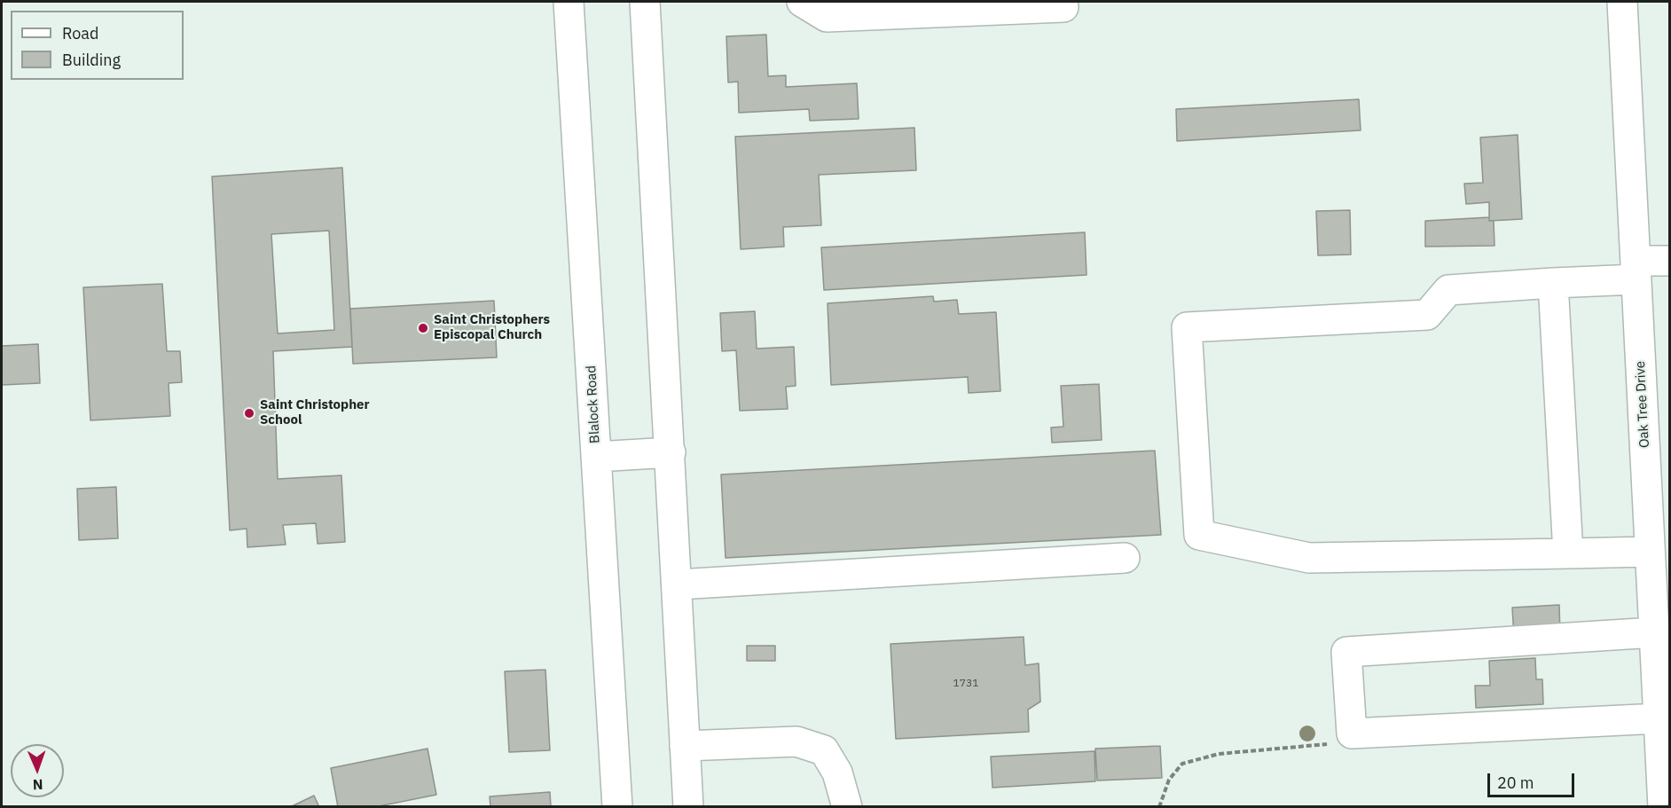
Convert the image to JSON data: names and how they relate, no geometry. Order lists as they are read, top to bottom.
{
  "streets": {
    "main road": ["Blalock Road", "Oak Tree Drive"]
  },
  "places": ["Saint Christophers Episcopal Church", "Saint Christopher School"],
  "house_numbers": ["1731"],
  "legend": ["Road", "Building"],
  "scale_bar": "20 m",
  "north": "bottom"
}
